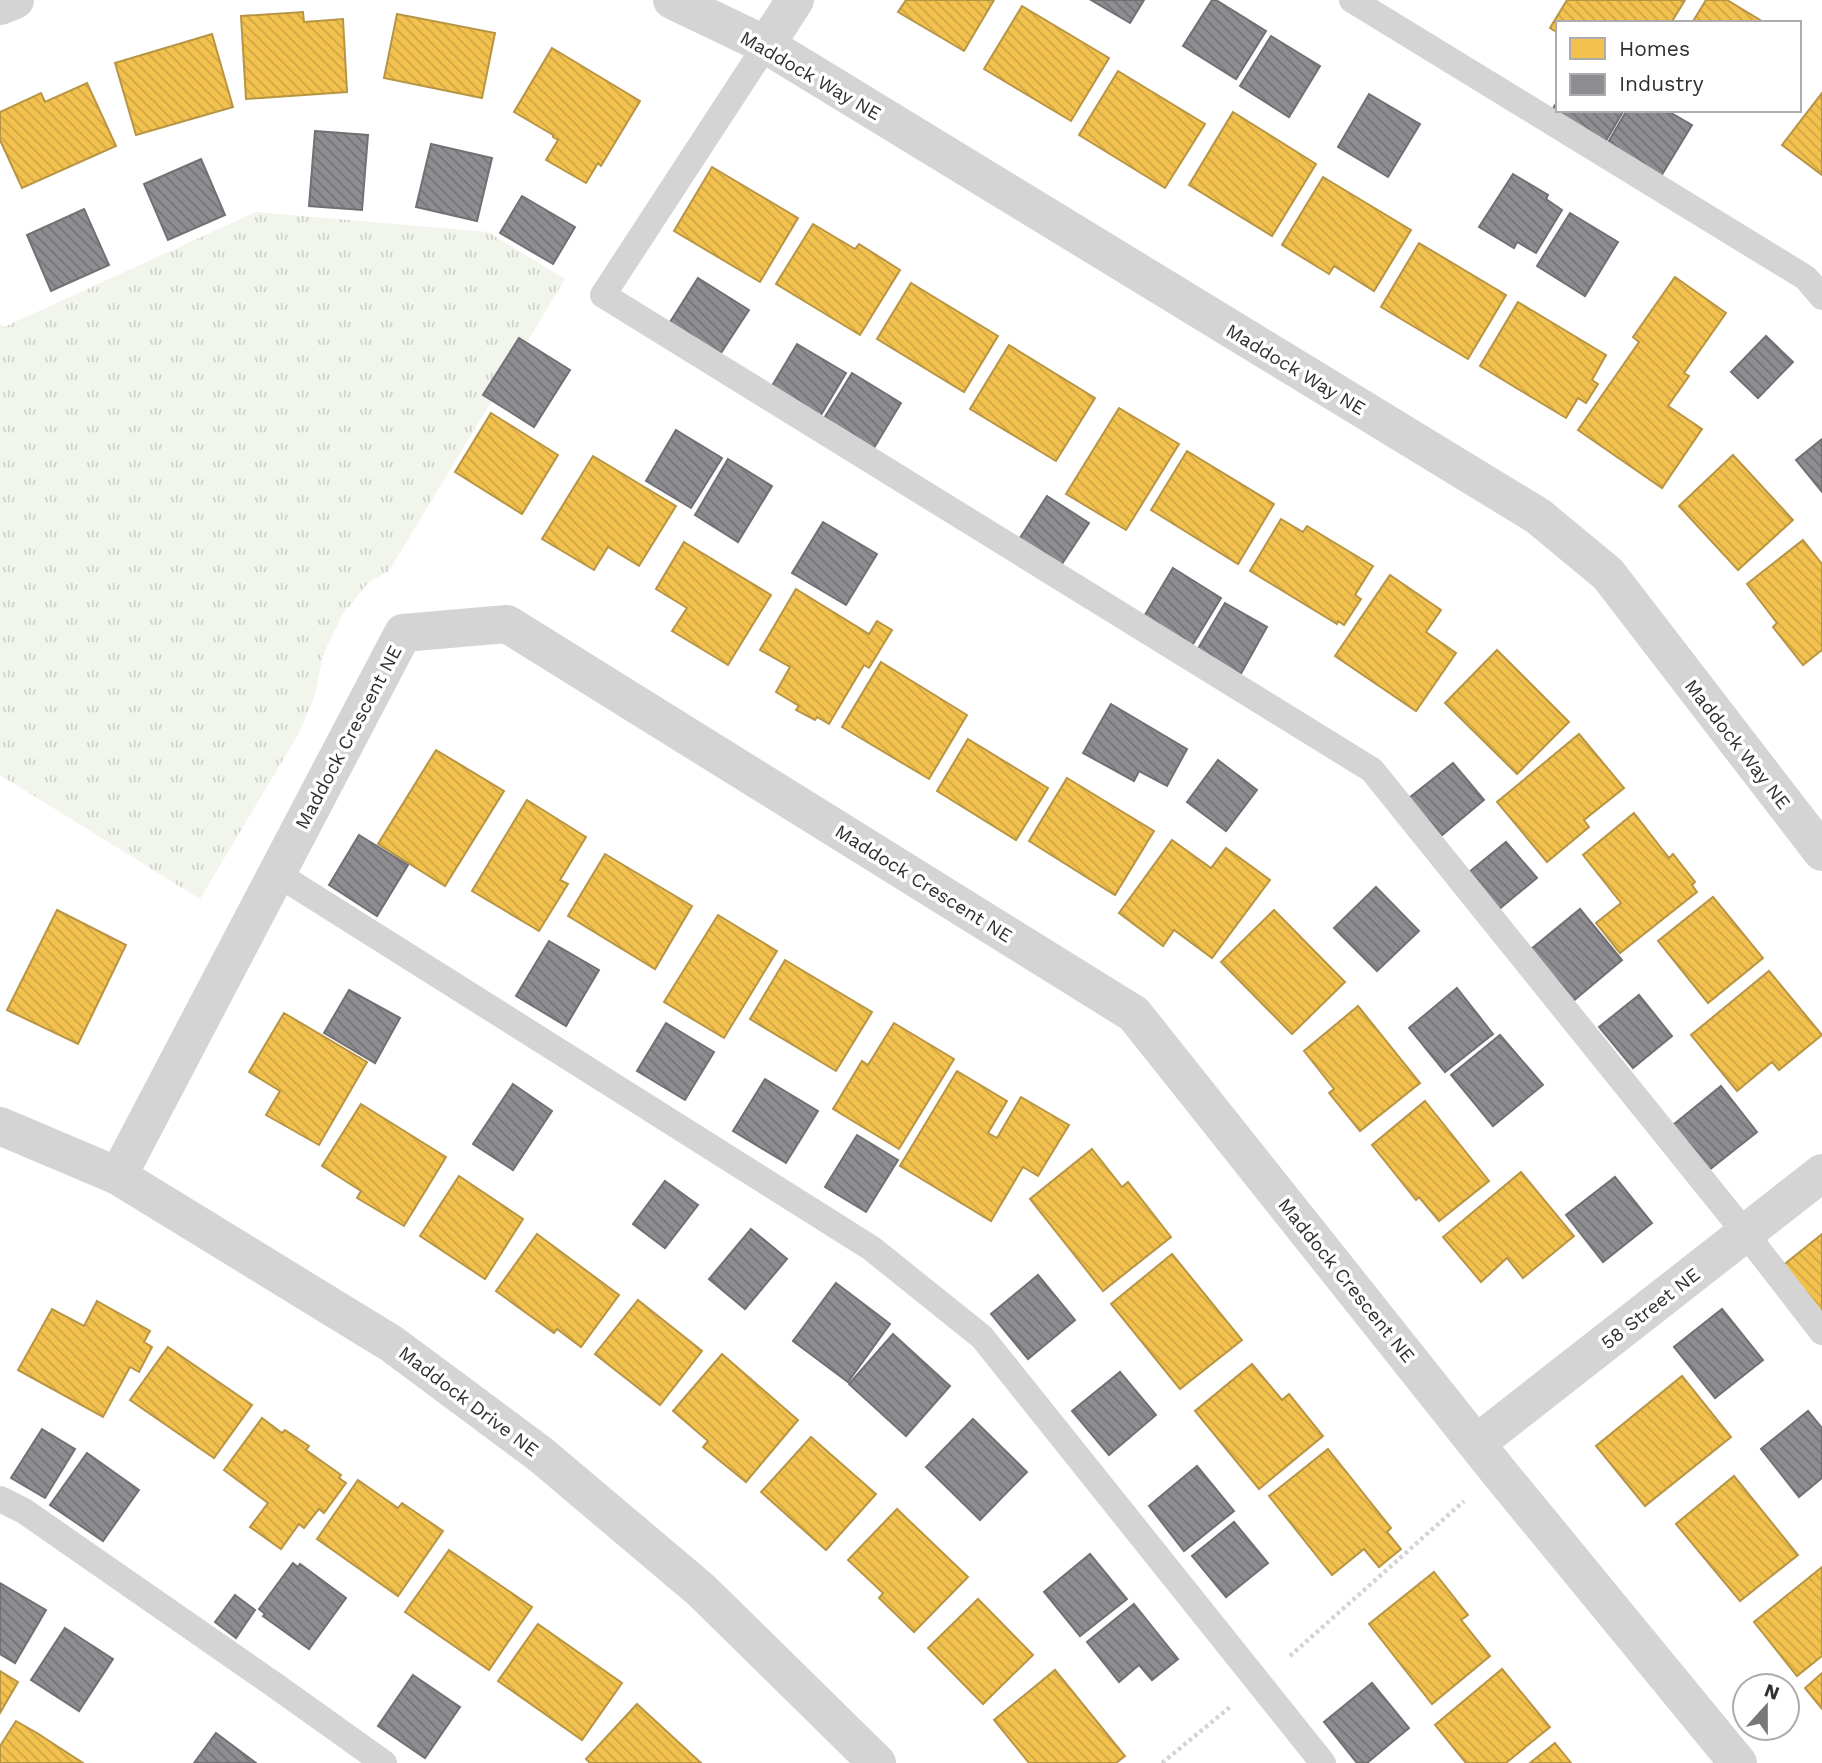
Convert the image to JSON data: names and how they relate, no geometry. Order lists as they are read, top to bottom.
{
  "streets": {
    "street": [
      "Maddock Way NE",
      "Maddock Crescent NE",
      "58 Street NE",
      "Maddock Drive NE"
    ]
  },
  "crossings": [
    ["Maddock Crescent NE", "58 Street NE"],
    ["Maddock Crescent NE", "Maddock Drive NE"]
  ],
  "legend": ["Homes", "Industry"],
  "north": "top"
}
